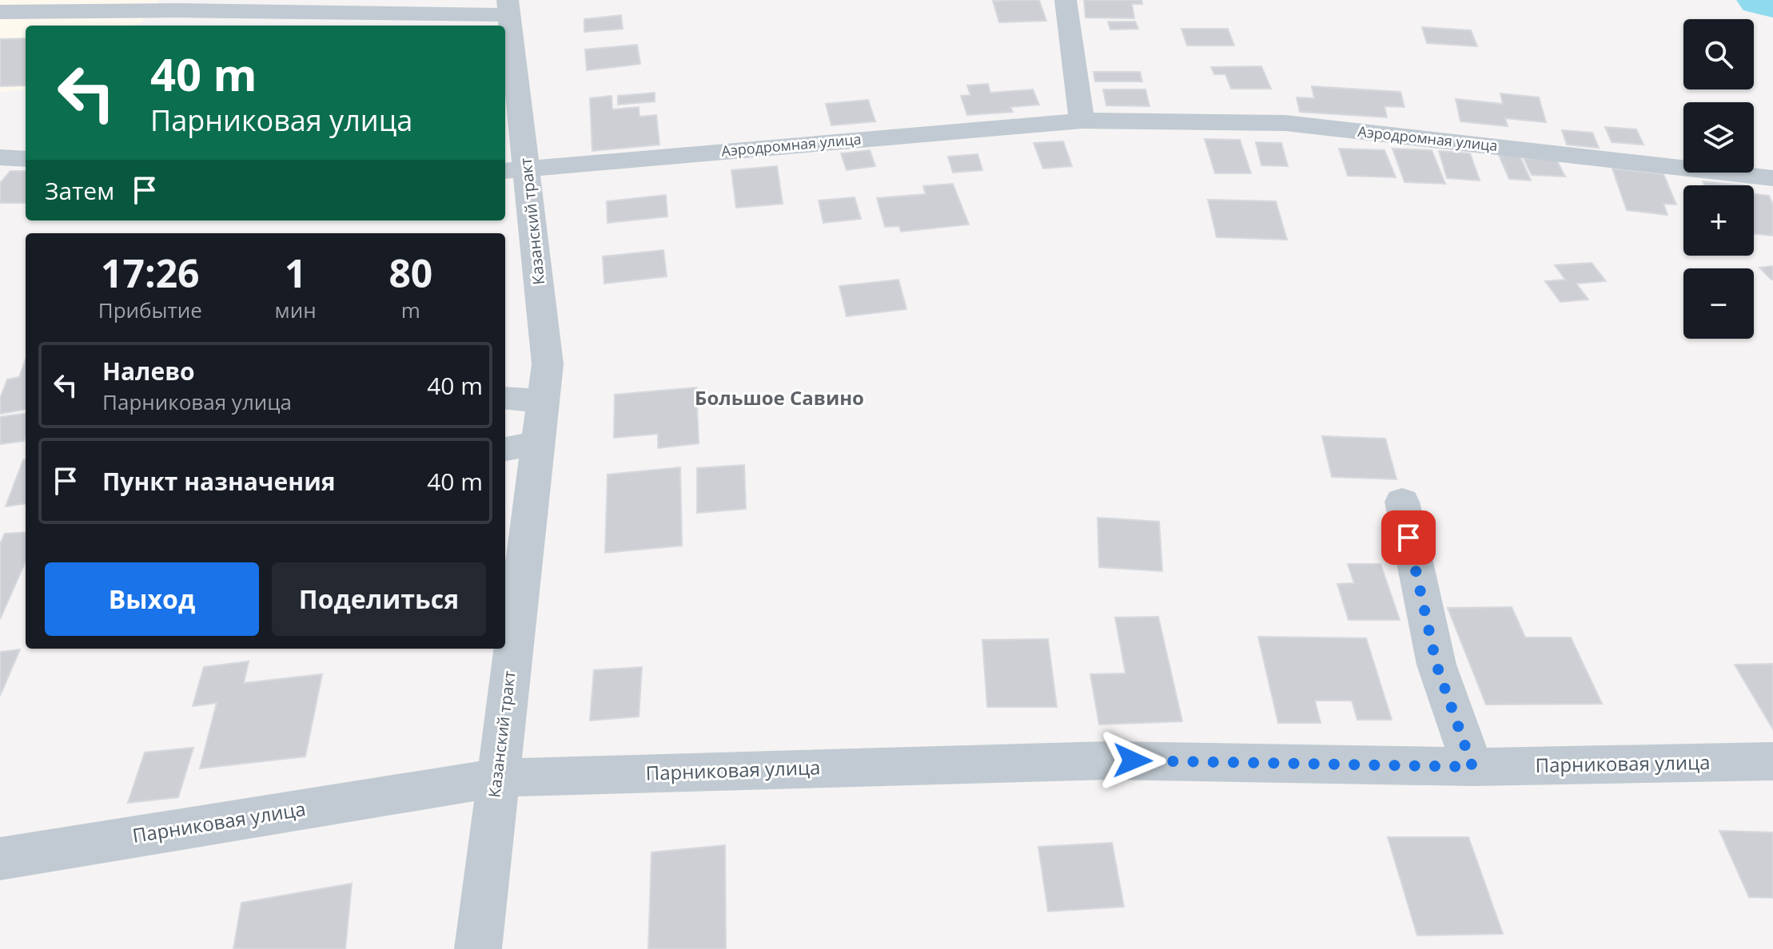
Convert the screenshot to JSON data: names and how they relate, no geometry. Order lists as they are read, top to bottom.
{
  "streets": {
    "street": ["Аэродромная улица", "Казанский тракт", "Парниковая улица"]
  },
  "crossings": [
    ["Аэродромная улица", "Казанский тракт"],
    ["Казанский тракт", "Парниковая улица"]
  ],
  "districts": ["Большое Савино"],
  "page": {
    "map_buttons": ["+", "−"],
    "turn": ["40 m", "Парниковая улица"],
    "then": "Затем",
    "eta": [
      "17:26",
      "Прибытие",
      "1",
      "мин",
      "80",
      "m"
    ],
    "list": [
      {
        "name": "Налево",
        "note": "Парниковая улица",
        "value": "40 m"
      },
      {
        "name": "Пункт назначения",
        "value": "40 m"
      }
    ],
    "buttons": ["Выход", "Поделиться"]
  }
}
